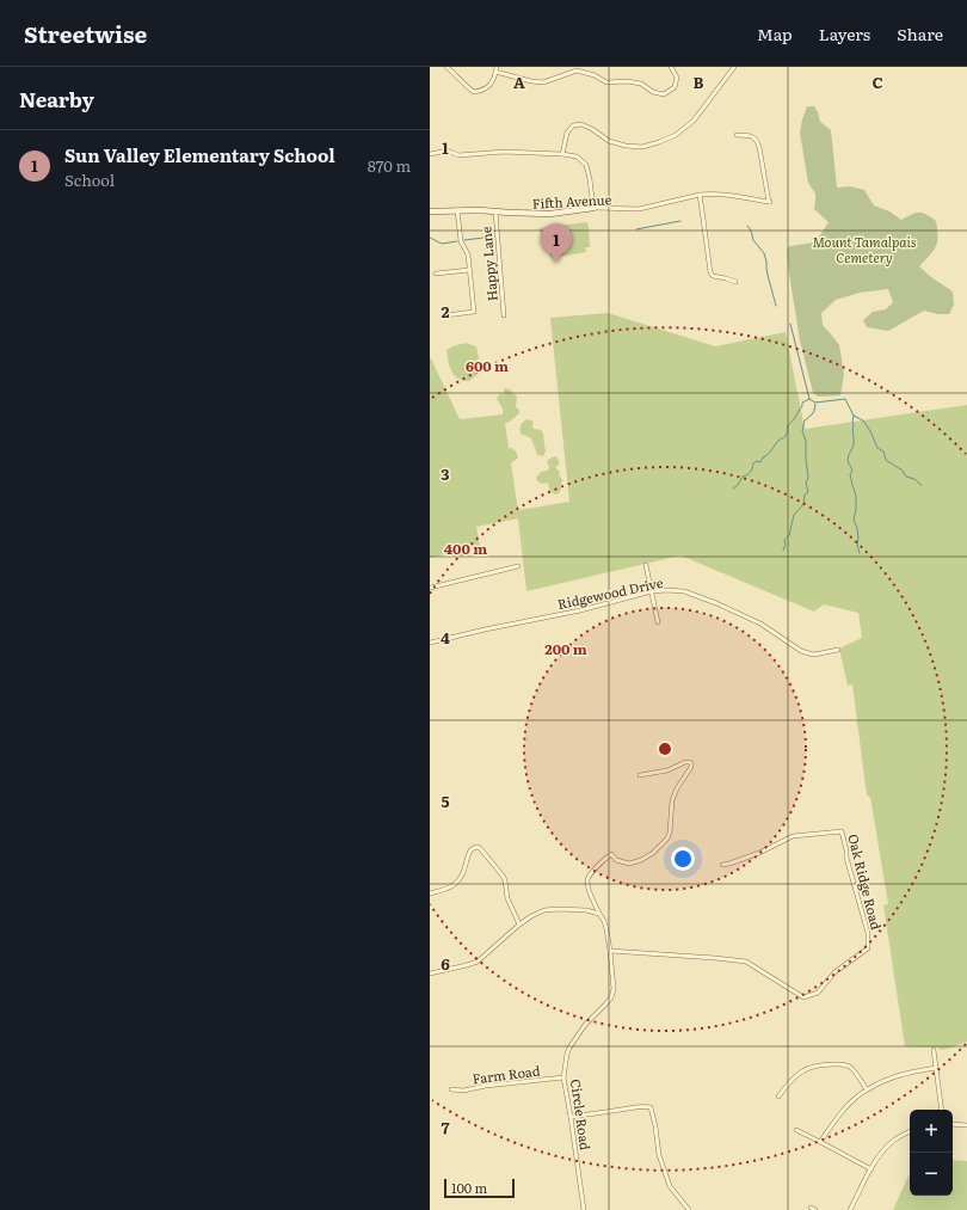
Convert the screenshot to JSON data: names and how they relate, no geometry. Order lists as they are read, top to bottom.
{
  "streets": {
    "street": [
      "Fifth Avenue",
      "Happy Lane",
      "Ridgewood Drive",
      "Oak Ridge Road",
      "Farm Road",
      "Circle Road"
    ]
  },
  "crossings": [
    ["Fifth Avenue", "Happy Lane"],
    ["Oak Ridge Road", "Circle Road"],
    ["Farm Road", "Circle Road"]
  ],
  "parks": ["Mount Tamalpais Cemetery"],
  "scale_bar": "100 m",
  "page": {
    "header": "Streetwise",
    "nav": ["Map", "Layers", "Share"],
    "heading": "Nearby",
    "list": [
      {
        "mark": "1",
        "name": "Sun Valley Elementary School",
        "note": "School",
        "value": "870 m"
      }
    ],
    "pins": "1",
    "map_buttons": ["+", "−"],
    "scale": "100 m"
  },
  "grid": {
    "columns": ["A", "B", "C"],
    "rows": [
      "1",
      "2",
      "3",
      "4",
      "5",
      "6",
      "7"
    ]
  },
  "rings": ["600 m", "400 m", "200 m"]
}
